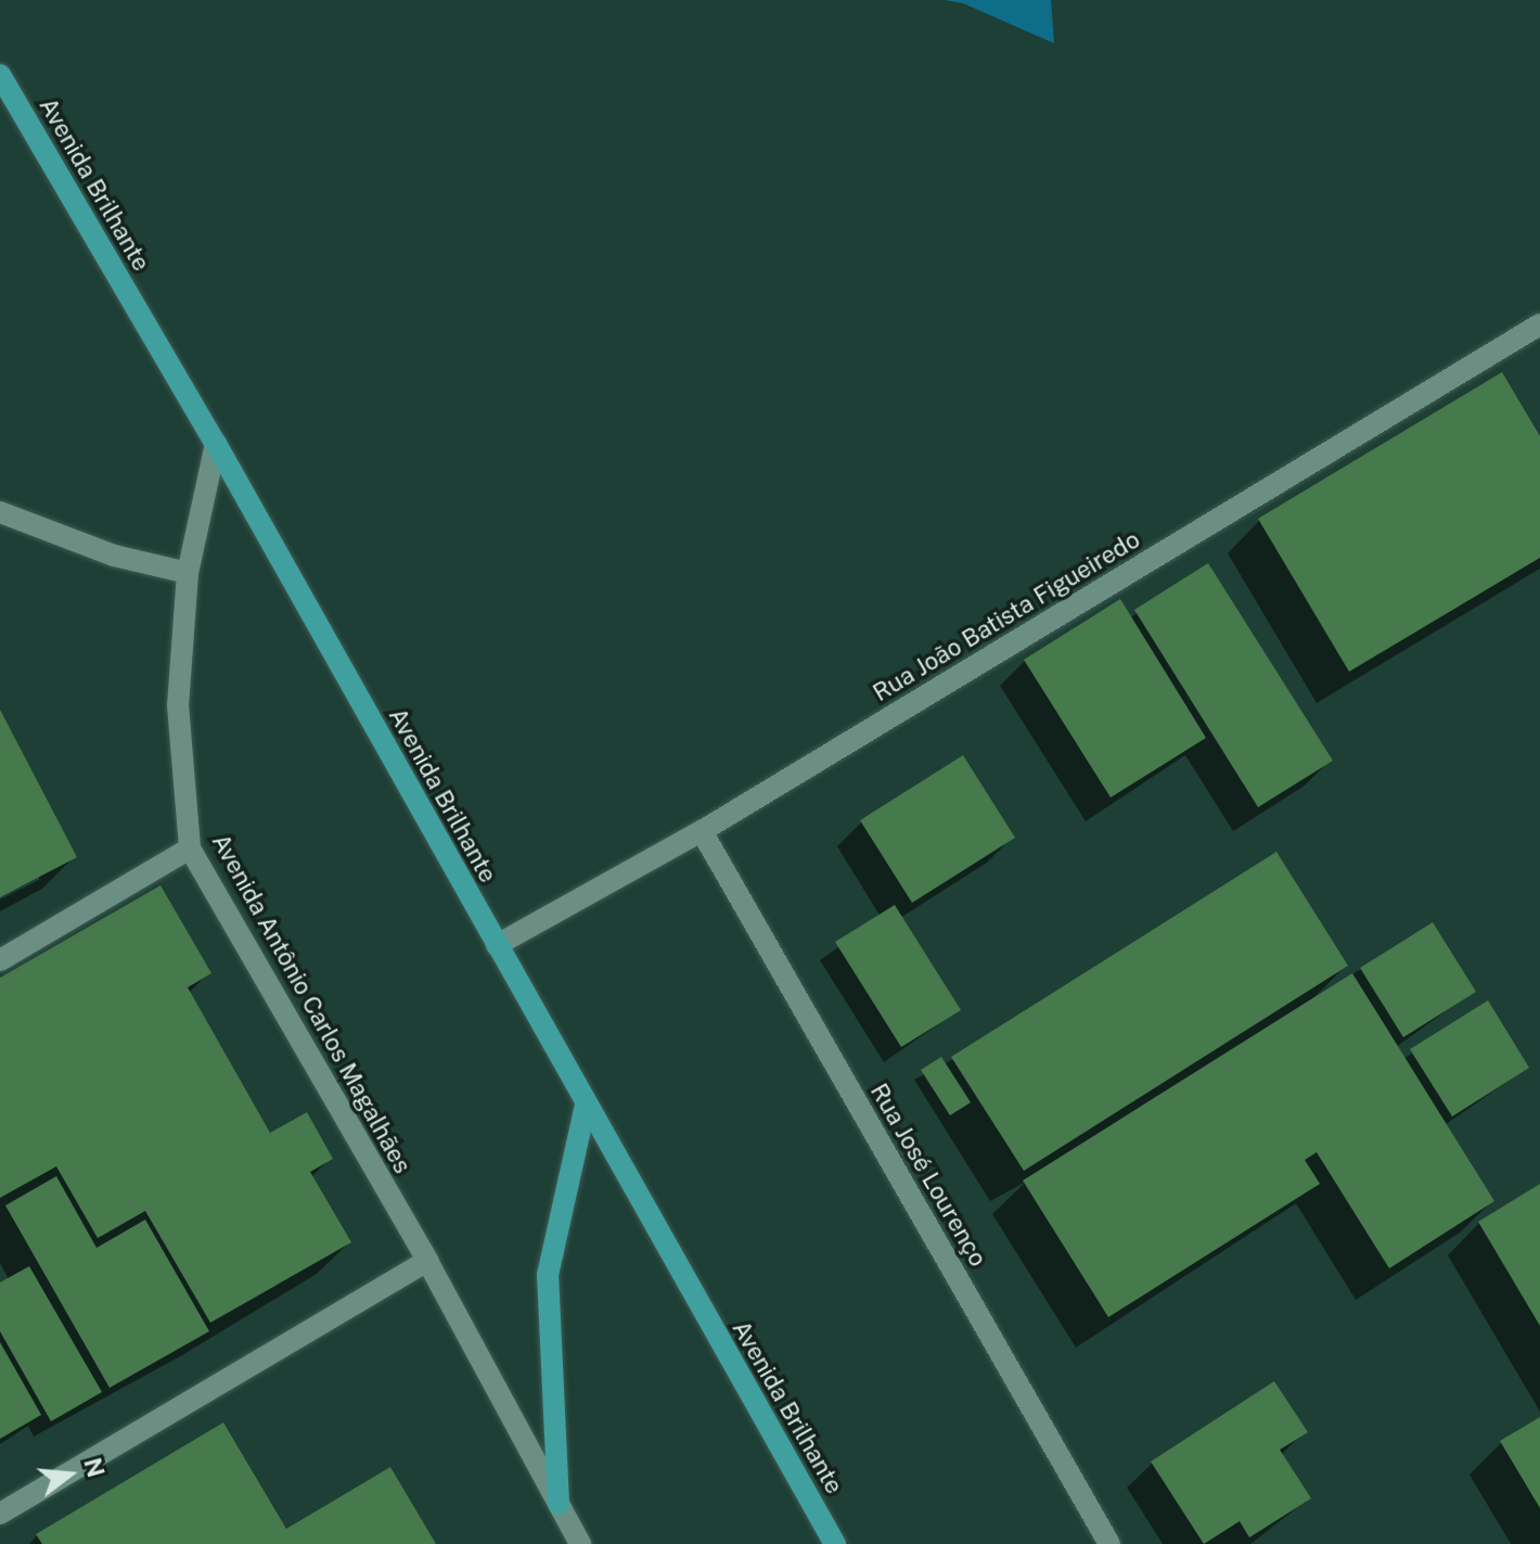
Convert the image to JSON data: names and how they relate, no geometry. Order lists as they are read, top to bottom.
{
  "streets": {
    "main road": ["Avenida Brilhante"],
    "street": ["Rua João Batista Figueiredo", "Avenida Antônio Carlos Magalhães", "Rua José Lourenço"]
  },
  "crossings": [
    ["Avenida Brilhante", "Rua João Batista Figueiredo"],
    ["Avenida Brilhante", "Avenida Antônio Carlos Magalhães"],
    ["Rua João Batista Figueiredo", "Rua José Lourenço"]
  ],
  "north": "right"
}
